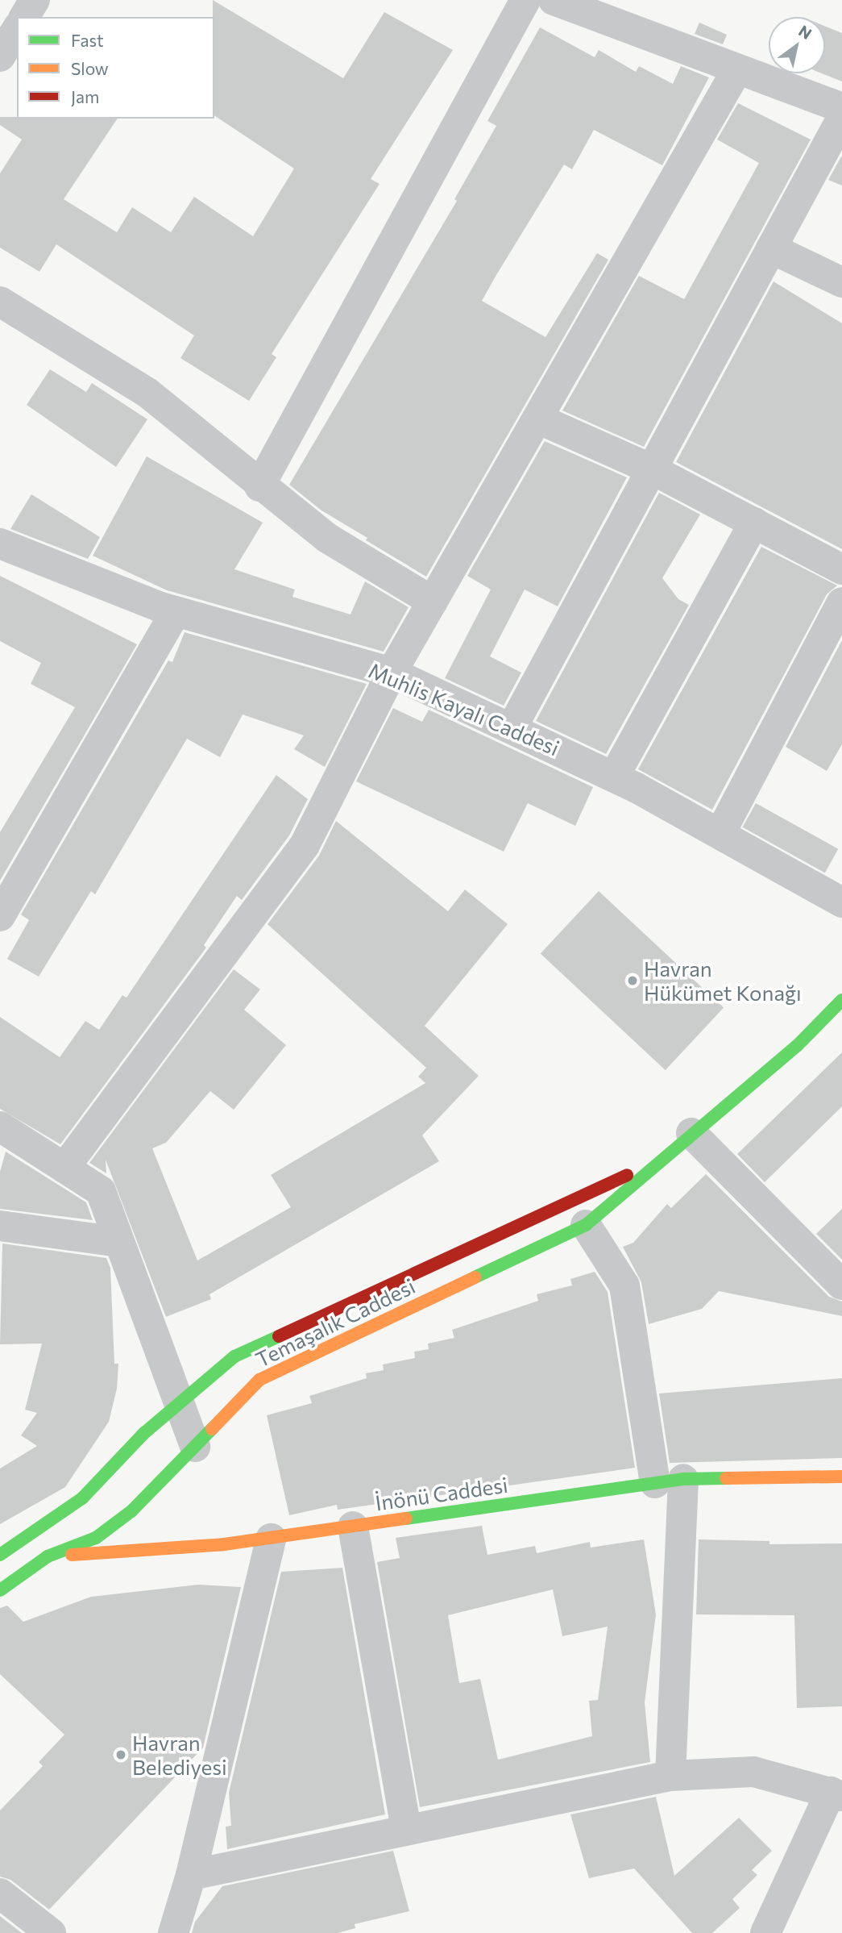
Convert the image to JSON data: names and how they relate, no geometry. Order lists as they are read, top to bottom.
{
  "streets": {
    "street": ["Muhlis Kayalı Caddesi", "Temaşalık Caddesi", "İnönü Caddesi"]
  },
  "crossings": [
    ["Temaşalık Caddesi", "İnönü Caddesi"]
  ],
  "places": ["Havran Hükümet Konağı", "Havran Belediyesi"],
  "legend": ["Fast", "Slow", "Jam"],
  "north": "top right"
}
